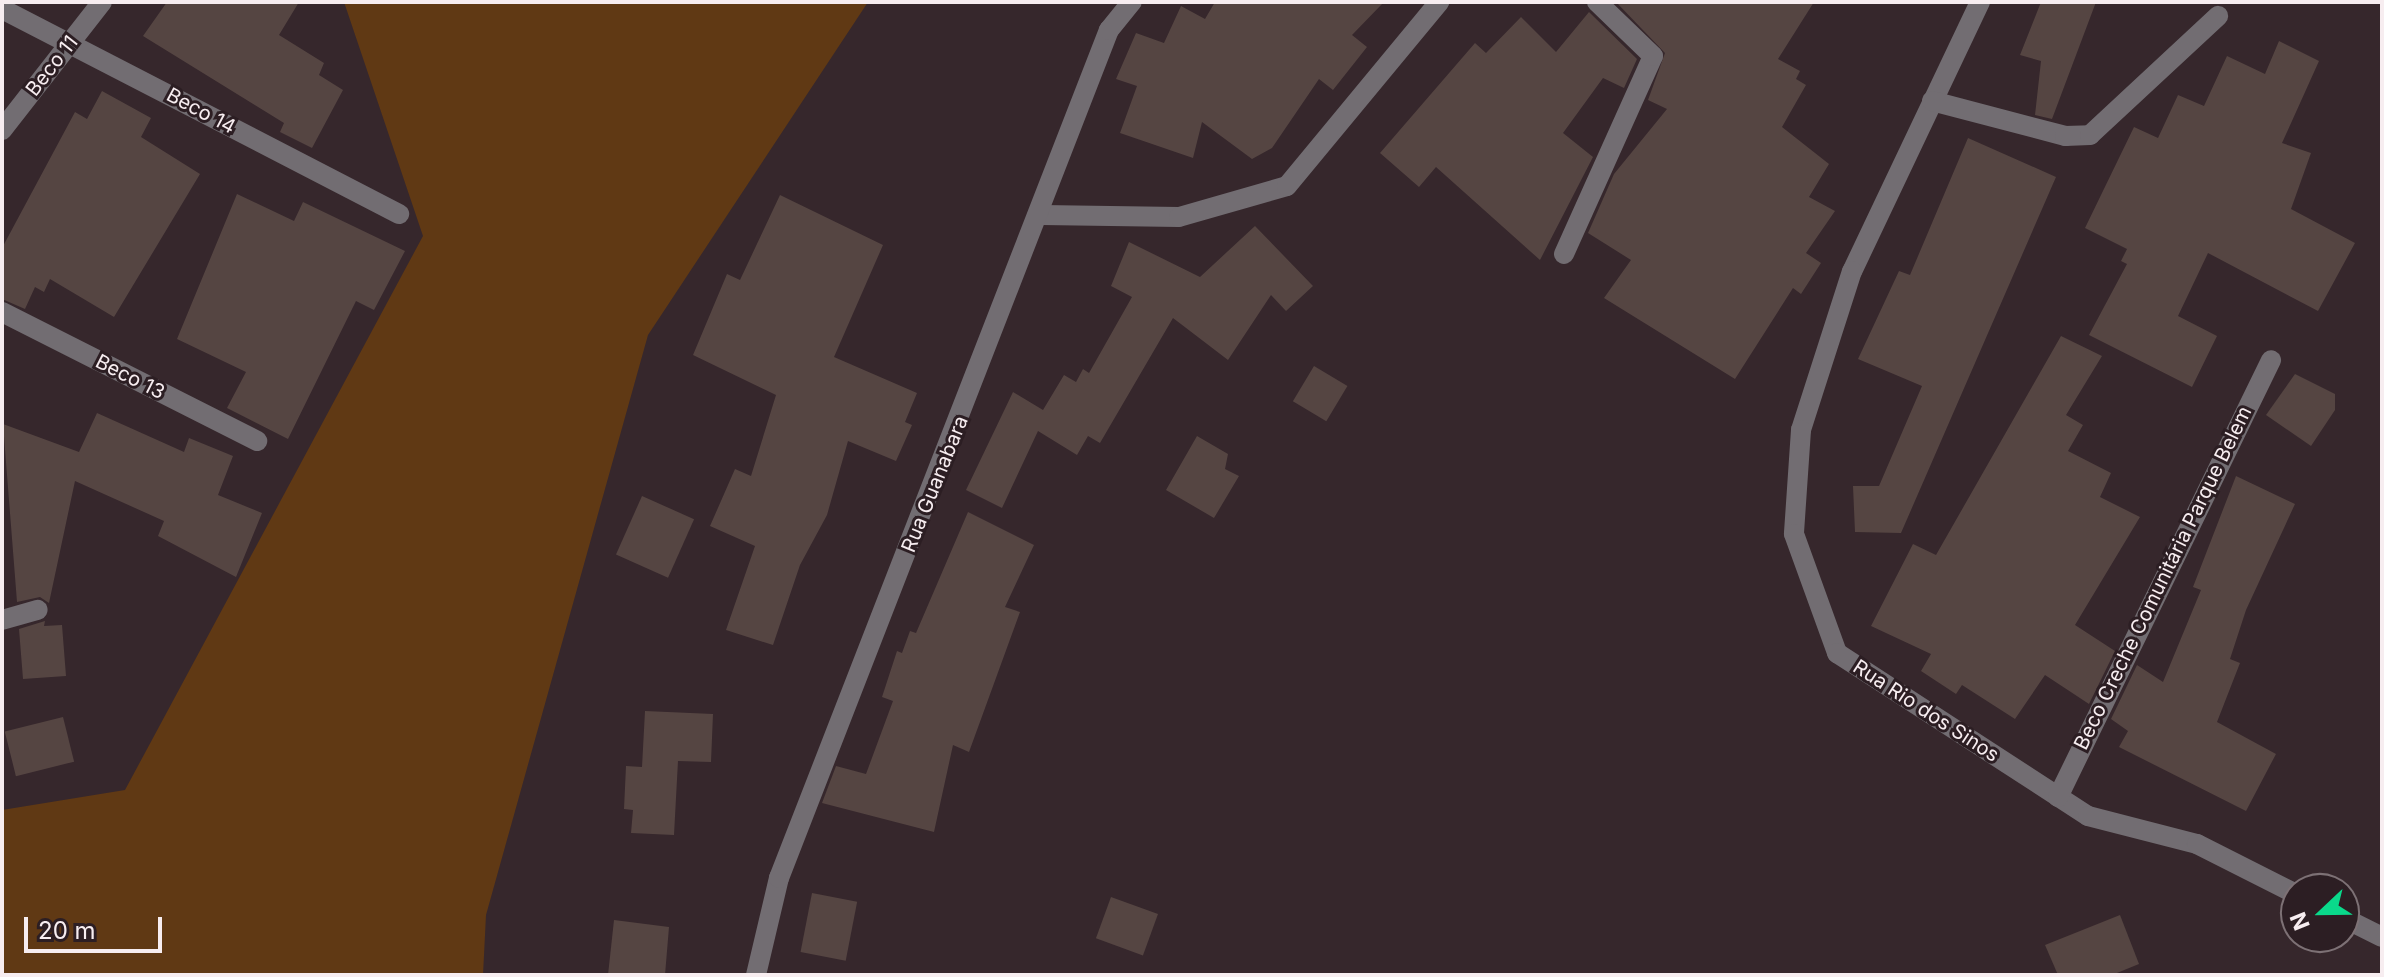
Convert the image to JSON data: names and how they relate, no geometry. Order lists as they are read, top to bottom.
{
  "streets": {
    "street": [
      "Beco 11",
      "Beco 14",
      "Beco 13",
      "Rua Guanabara",
      "Beco Creche Comunitária Parque Belem",
      "Rua Rio dos Sinos"
    ]
  },
  "crossings": [
    ["Beco 11", "Beco 14"],
    ["Beco Creche Comunitária Parque Belem", "Rua Rio dos Sinos"]
  ],
  "scale_bar": "20 m",
  "north": "left"
}
